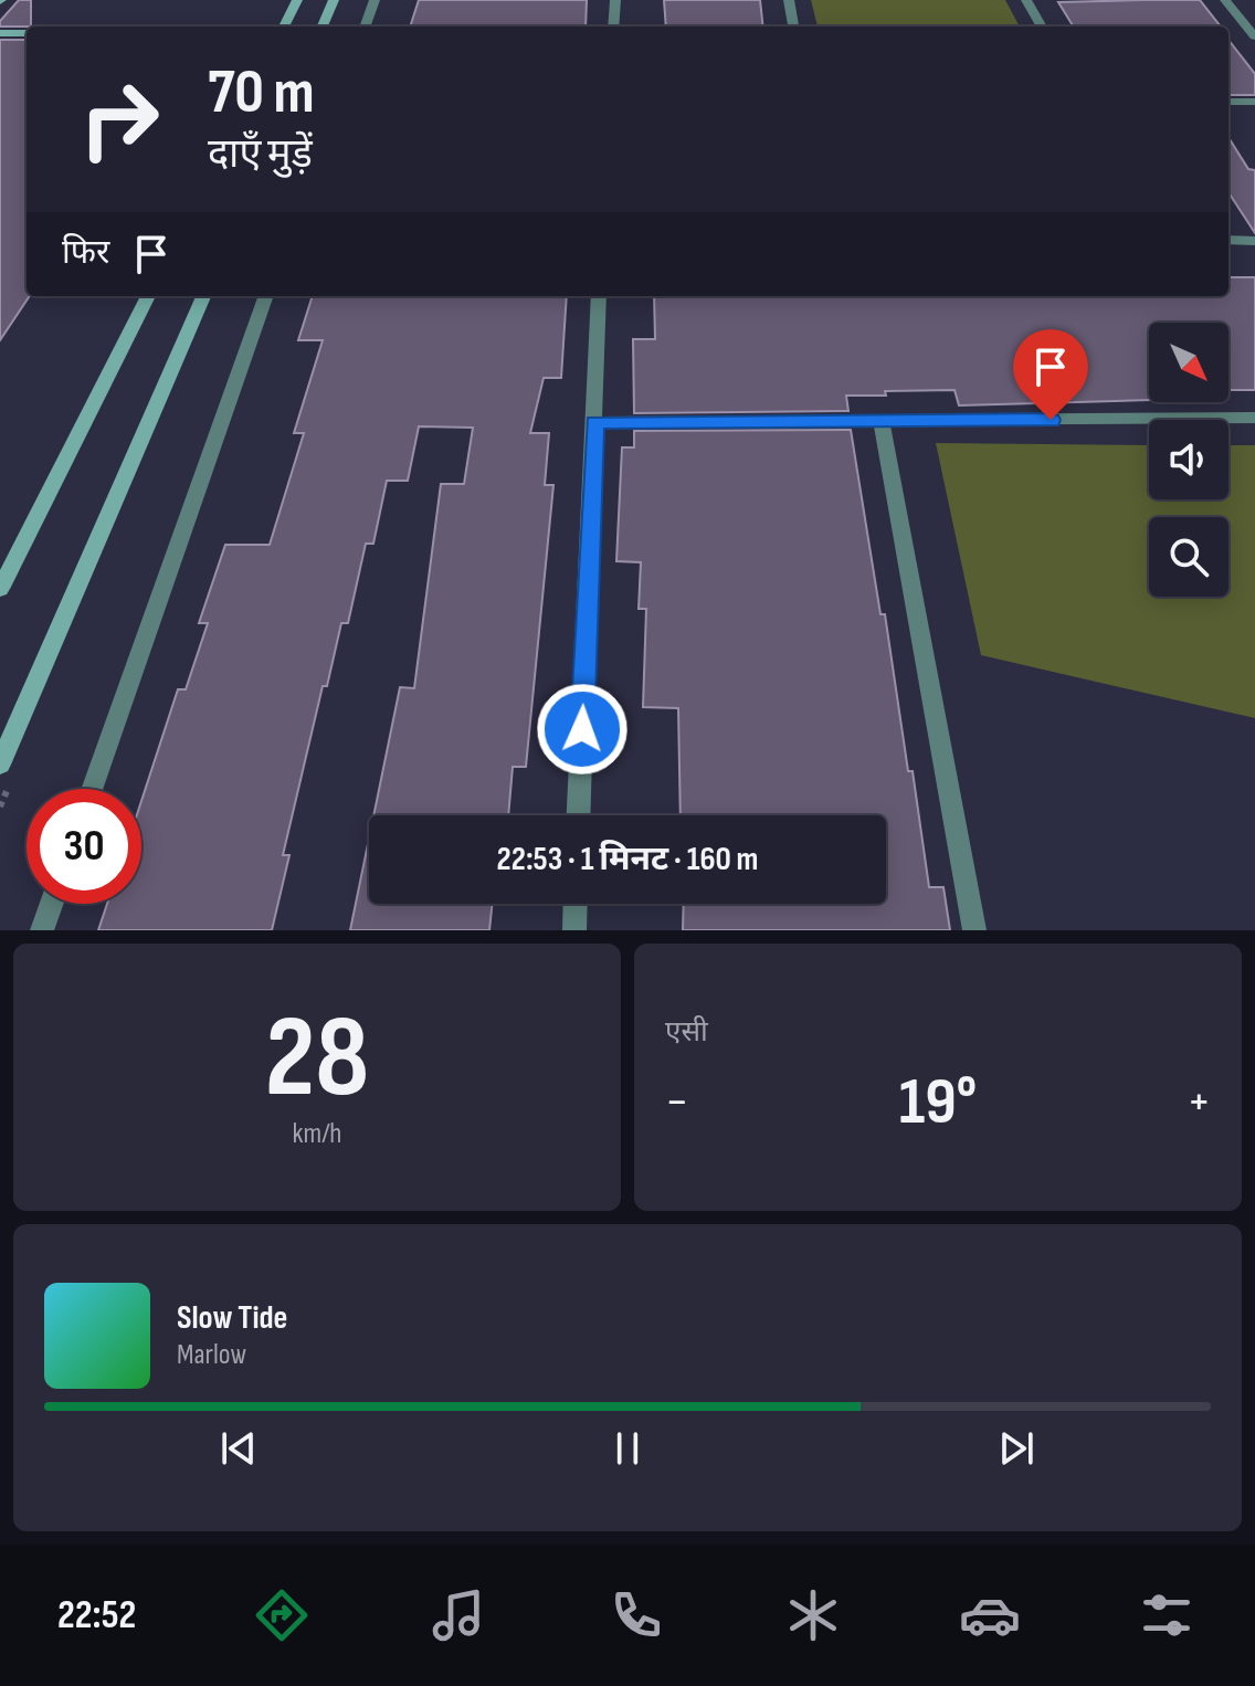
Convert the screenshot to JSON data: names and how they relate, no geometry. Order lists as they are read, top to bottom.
{
  "north": "bottom right",
  "page": {
    "turn": ["70 m", "दाएँ मुड़ें"],
    "then": "फिर",
    "limit": "30",
    "trip": "22:53 · 1 मिनट · 160 m",
    "tile": [
      ["28", "km/h"],
      "एसी"
    ],
    "heat": ["−", "19°", "+"],
    "song": ["Slow Tide", "Marlow"],
    "tabs": "22:52"
  }
}
